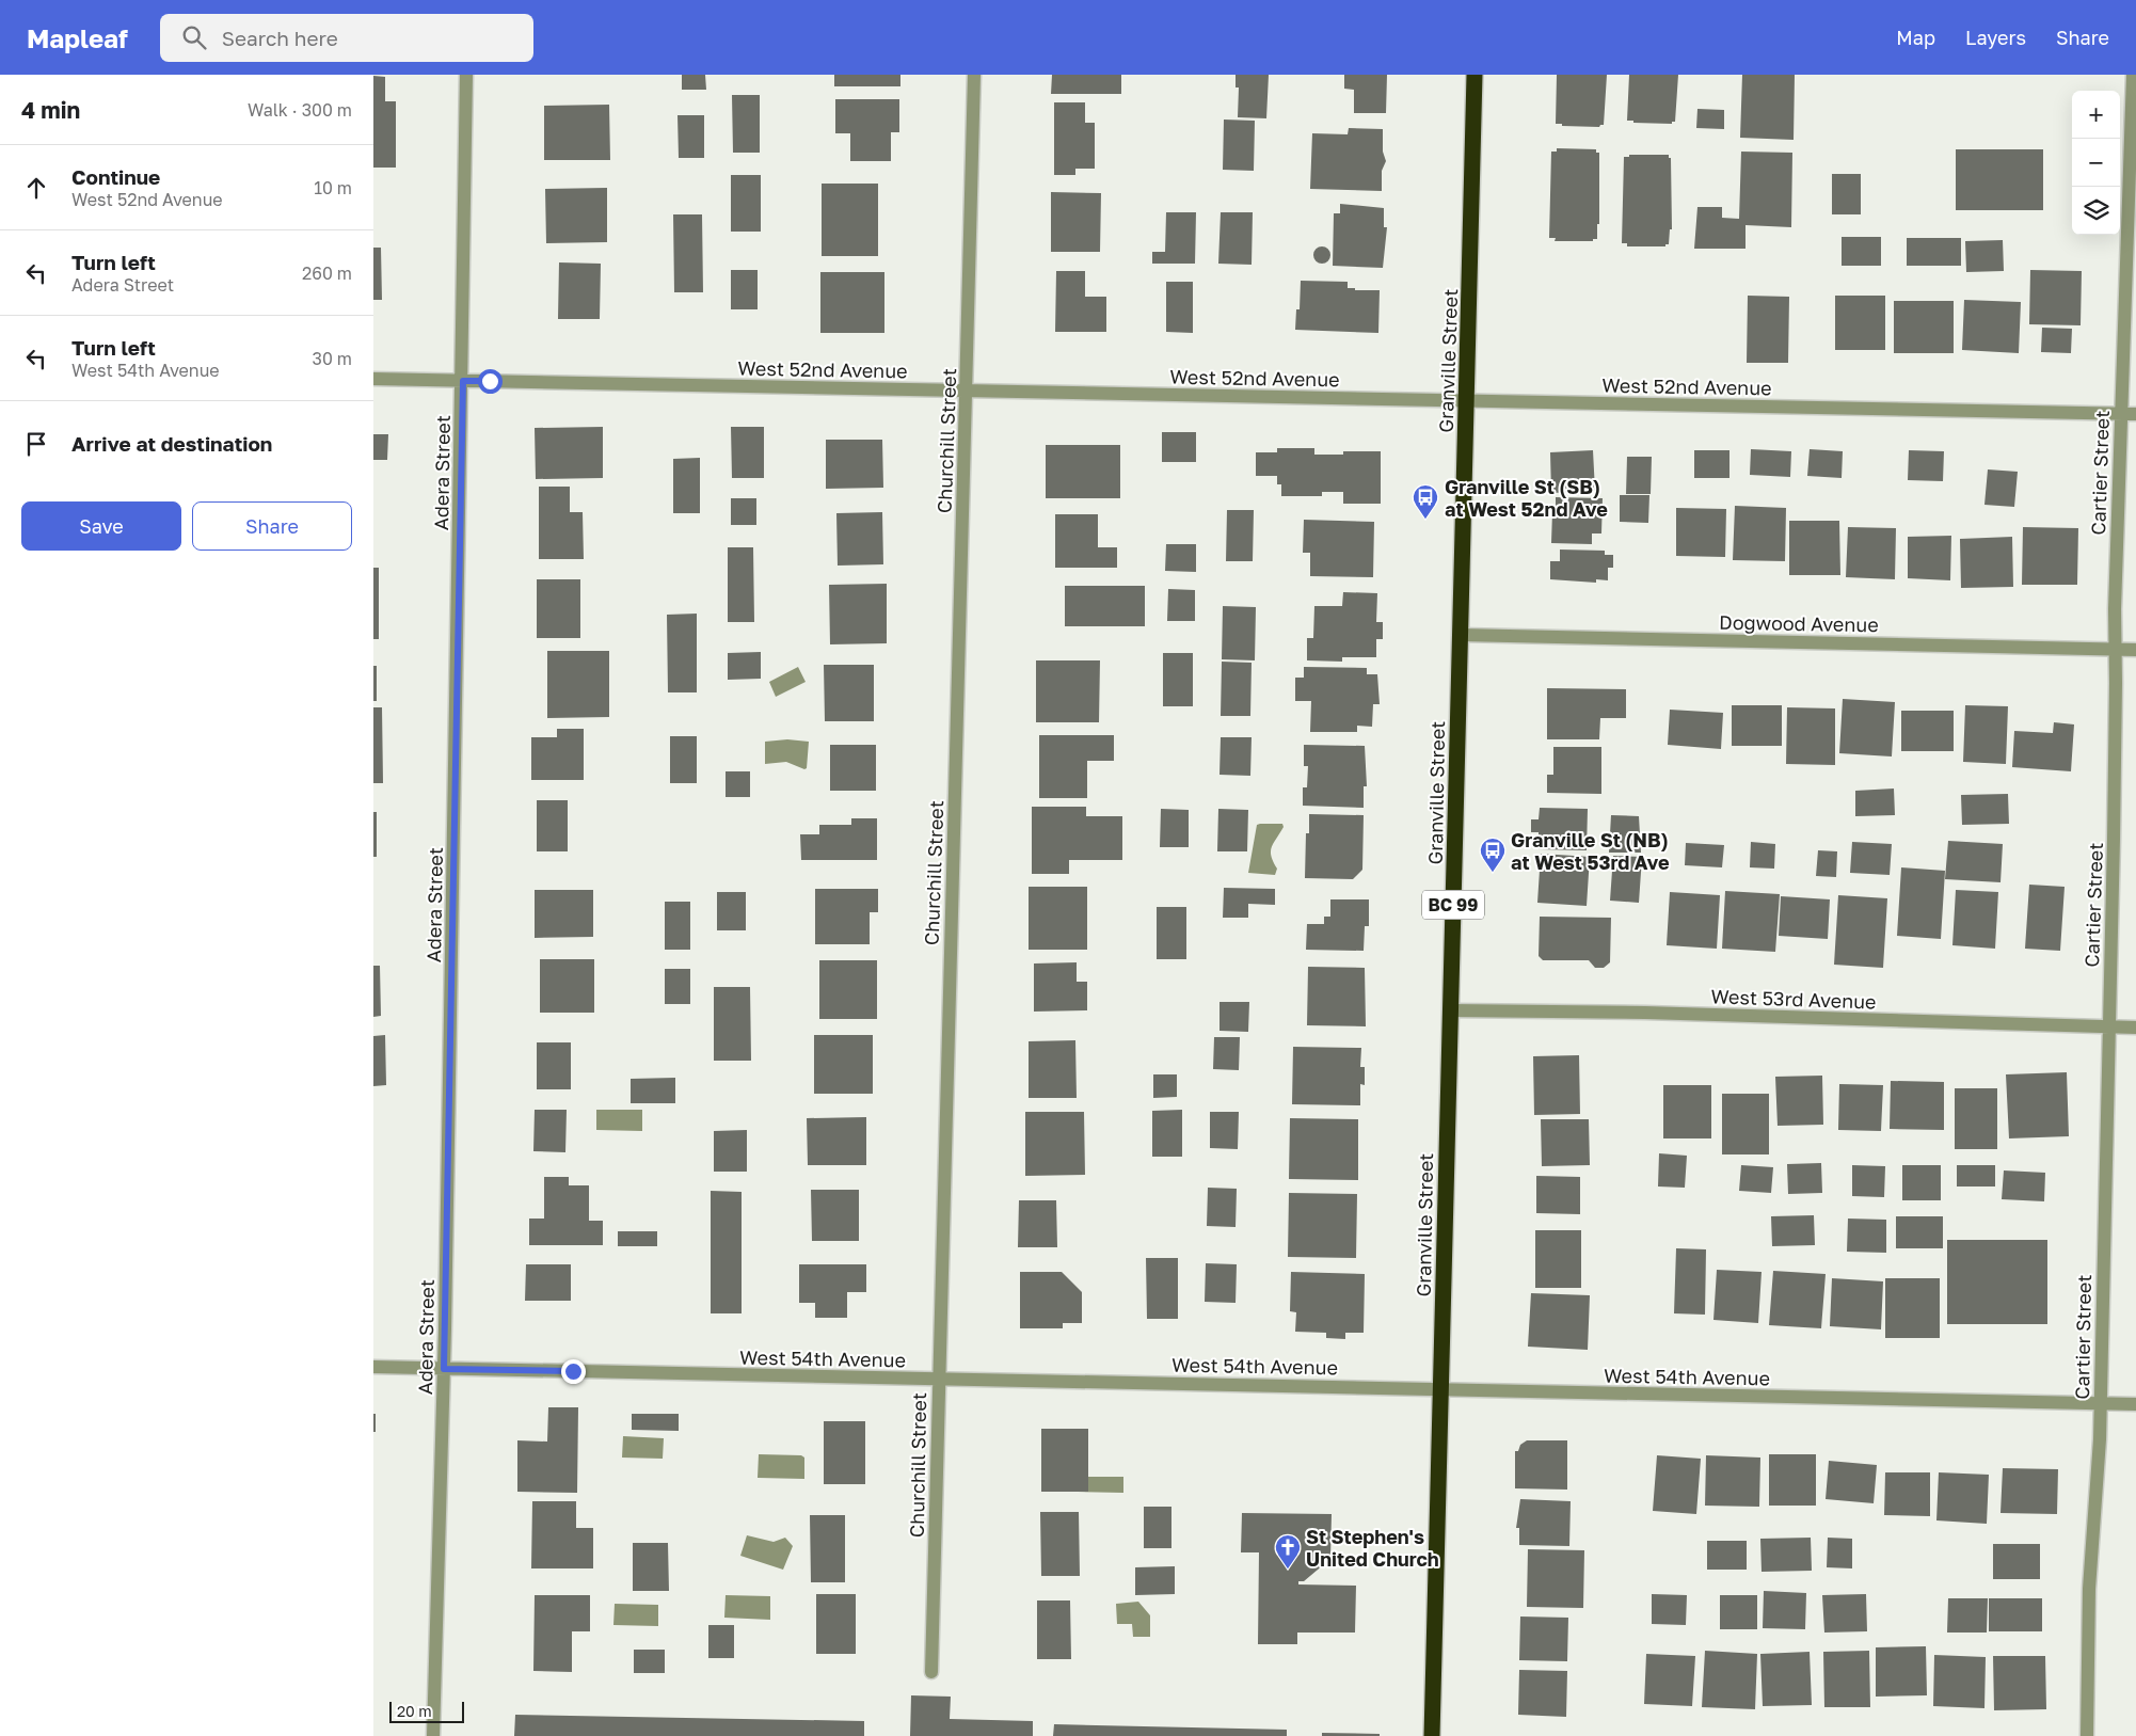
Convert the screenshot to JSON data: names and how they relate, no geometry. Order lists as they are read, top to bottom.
{
  "streets": {
    "highway": ["Granville Street", "BC 99"],
    "street": [
      "West 52nd Avenue",
      "Churchill Street",
      "Adera Street",
      "Cartier Street",
      "Dogwood Avenue",
      "West 53rd Avenue",
      "West 54th Avenue"
    ]
  },
  "crossings": [
    ["Granville Street", "West 52nd Avenue"],
    ["Granville Street", "Dogwood Avenue"],
    ["Granville Street", "West 53rd Avenue"],
    ["Granville Street", "West 54th Avenue"],
    ["West 52nd Avenue", "Churchill Street"],
    ["West 52nd Avenue", "Adera Street"],
    ["West 52nd Avenue", "Cartier Street"],
    ["Churchill Street", "West 54th Avenue"],
    ["Adera Street", "West 54th Avenue"],
    ["Cartier Street", "Dogwood Avenue"],
    ["Cartier Street", "West 53rd Avenue"],
    ["Cartier Street", "West 54th Avenue"]
  ],
  "places": {
    "bus stop": ["Granville St (SB) at West 52nd Ave", "Granville St (NB) at West 53rd Ave"],
    "church": ["St Stephen's United Church"]
  },
  "scale_bar": "20 m",
  "page": {
    "header": "Mapleaf",
    "search": "Search here",
    "nav": ["Map", "Layers", "Share"],
    "heading": ["4 min", "Walk · 300 m"],
    "map_buttons": ["+", "−"],
    "list": [
      ["Continue", "West 52nd Avenue", "10 m"],
      ["Turn left", "Adera Street", "260 m"],
      ["Turn left", "West 54th Avenue", "30 m"],
      "Arrive at destination"
    ],
    "buttons": ["Save", "Share"],
    "scale": "20 m"
  }
}
